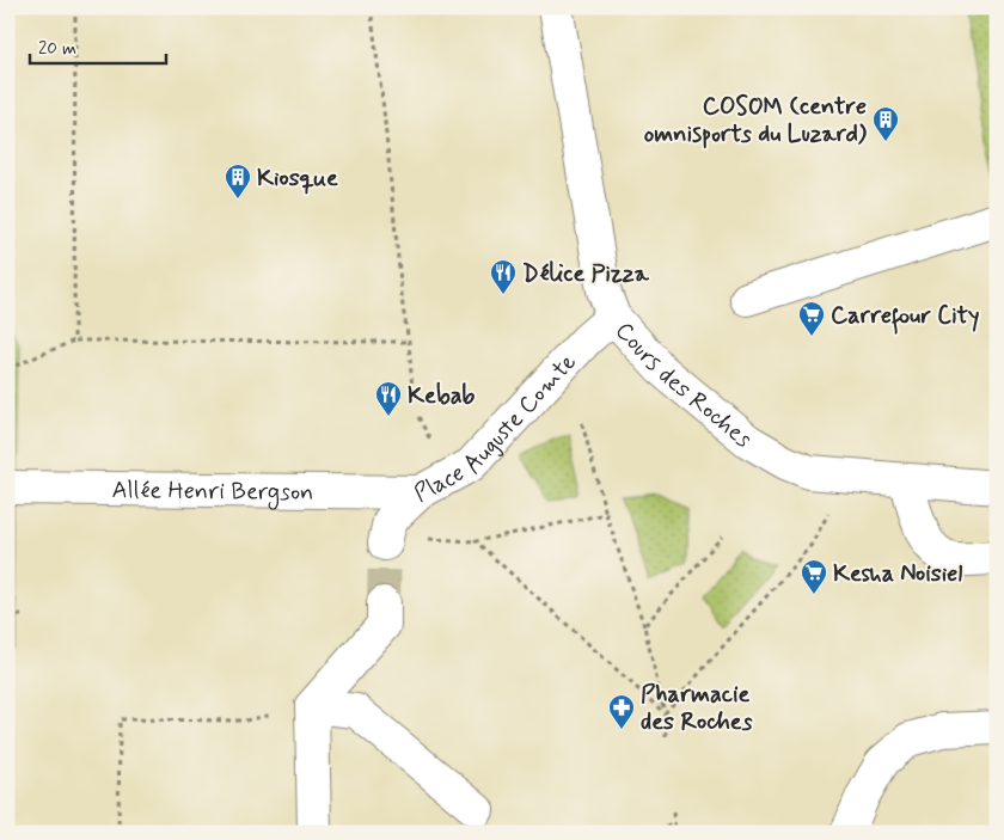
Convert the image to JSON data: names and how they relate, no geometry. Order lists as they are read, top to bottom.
{
  "streets": {
    "street": ["Cours des Roches", "Place Auguste Comte", "Allée Henri Bergson"]
  },
  "crossings": [
    ["Cours des Roches", "Place Auguste Comte"],
    ["Place Auguste Comte", "Allée Henri Bergson"]
  ],
  "places": {
    "building": ["COSOM (centre omnisports du Luzard)", "Kiosque"],
    "restaurant": ["Délice Pizza", "Kebab"],
    "supermarket": ["Carrefour City", "Kesha Noisiel"],
    "pharmacy": ["Pharmacie des Roches"]
  },
  "scale_bar": "20 m"
}
